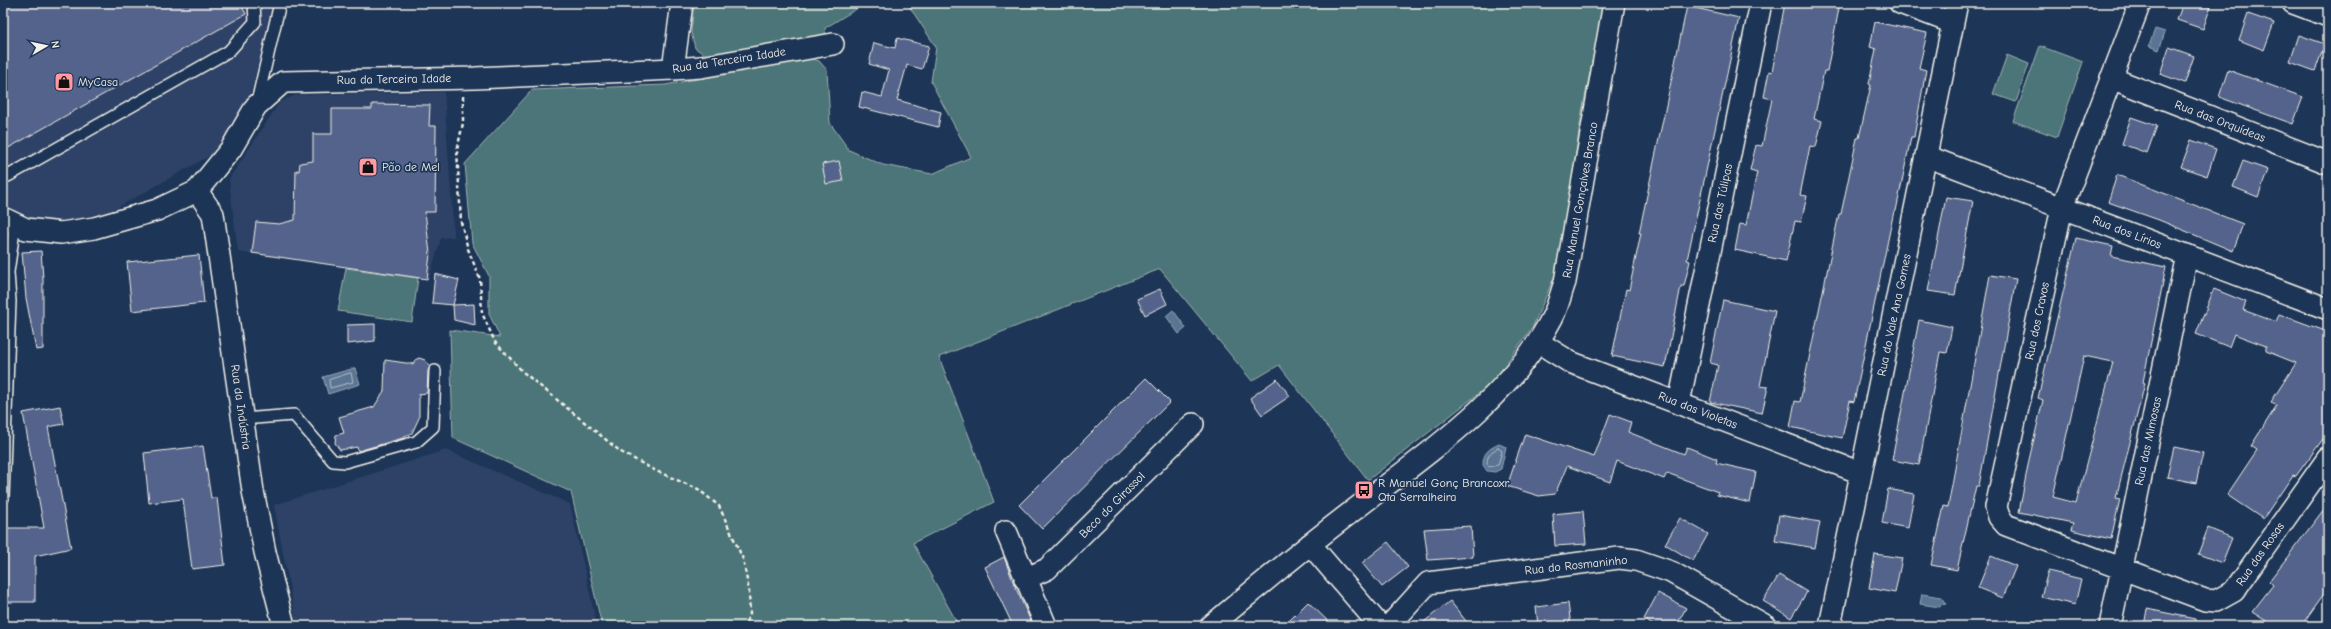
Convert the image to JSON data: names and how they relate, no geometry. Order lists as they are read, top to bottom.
{
  "streets": {
    "street": [
      "Rua da Terceira Idade",
      "Rua das Orquídeas",
      "Rua Manuel Gonçalves Branco",
      "Rua das Túlipas",
      "Rua dos Lírios",
      "Rua do Vale Ana Gomes",
      "Rua dos Cravos",
      "Rua da Indústria",
      "Rua das Violetas",
      "Rua das Mimosas",
      "Beco do Girassol",
      "Rua das Rosas",
      "Rua do Rosmaninho"
    ]
  },
  "crossings": [
    ["Rua da Terceira Idade", "Rua da Indústria"],
    ["Rua das Orquídeas", "Rua dos Cravos"],
    ["Rua Manuel Gonçalves Branco", "Rua das Violetas"],
    ["Rua das Túlipas", "Rua das Violetas"],
    ["Rua dos Lírios", "Rua do Vale Ana Gomes"],
    ["Rua dos Lírios", "Rua dos Cravos"],
    ["Rua dos Lírios", "Rua das Mimosas"],
    ["Rua do Vale Ana Gomes", "Rua das Violetas"],
    ["Rua dos Cravos", "Rua das Mimosas"],
    ["Rua dos Cravos", "Rua das Rosas"],
    ["Rua das Mimosas", "Rua das Rosas"]
  ],
  "places": {
    "shop": ["MyCasa", "Pão de Mel"],
    "bus stop": ["R Manuel Gonç Brancoxr Qta Serralheira"]
  },
  "north": "right"
}
